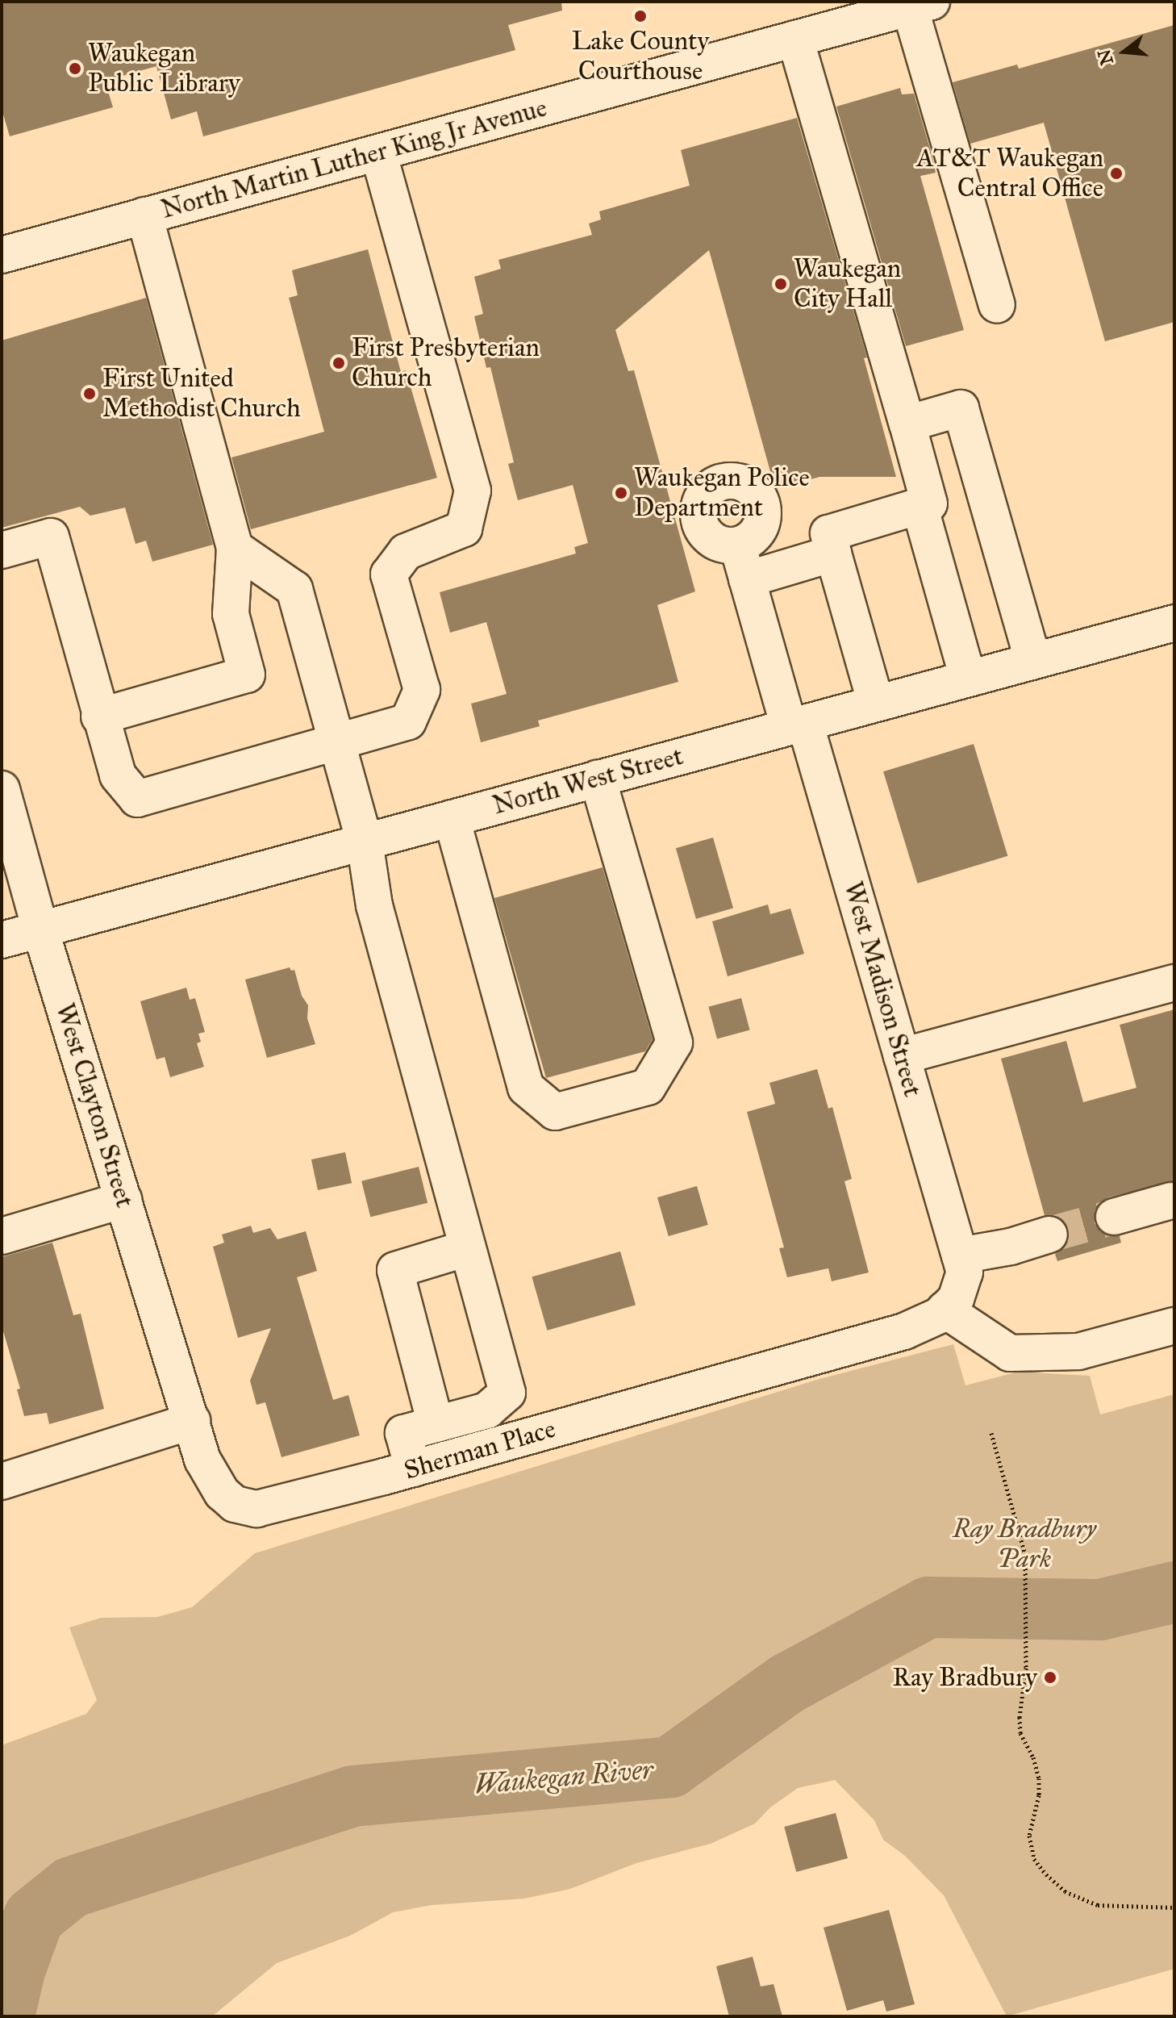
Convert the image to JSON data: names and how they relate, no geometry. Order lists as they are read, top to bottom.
{
  "streets": {
    "street": [
      "North Martin Luther King Jr Avenue",
      "North West Street",
      "West Madison Street",
      "West Clayton Street",
      "Sherman Place"
    ]
  },
  "crossings": [
    ["North West Street", "West Madison Street"],
    ["North West Street", "West Clayton Street"],
    ["West Madison Street", "Sherman Place"],
    ["West Clayton Street", "Sherman Place"]
  ],
  "water": ["Waukegan River"],
  "parks": ["Ray Bradbury Park"],
  "places": [
    "Lake County Courthouse",
    "Waukegan Public Library",
    "AT&T Waukegan Central Office",
    "Waukegan City Hall",
    "First Presbyterian Church",
    "First United Methodist Church",
    "Waukegan Police Department",
    "Ray Bradbury"
  ],
  "north": "left"
}
